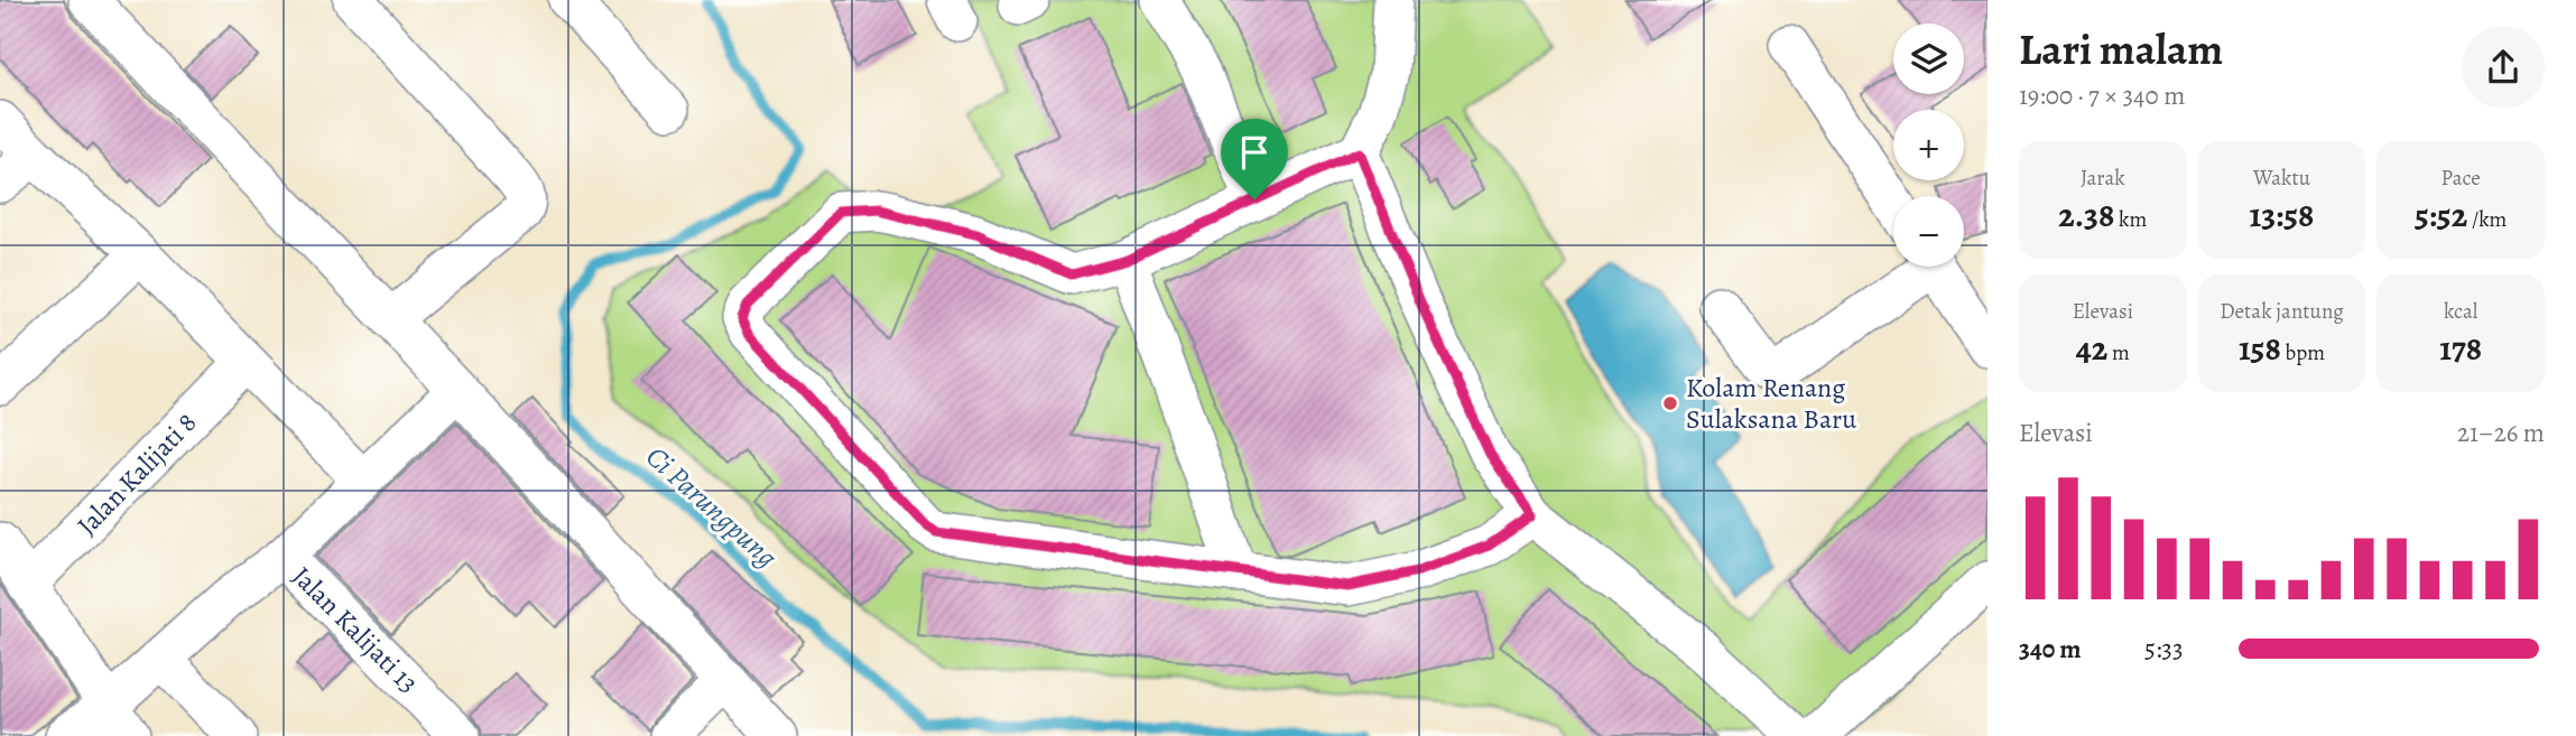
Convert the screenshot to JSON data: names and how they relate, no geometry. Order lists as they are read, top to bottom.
{
  "streets": {
    "street": ["Jalan Kalijati 8", "Jalan Kalijati 13"]
  },
  "water": ["Ci Parungpung"],
  "places": ["Kolam Renang Sulaksana Baru"],
  "page": {
    "heading": ["Lari malam", "19:00 · 7 × 340 m"],
    "map_buttons": ["+", "−"],
    "stats": [
      ["Jarak", "2.38 km"],
      ["Waktu", "13:58"],
      ["Pace", "5:52 /km"],
      ["Elevasi", "42 m"],
      ["Detak jantung", "158 bpm"],
      ["kcal", "178"]
    ],
    "chart": ["Elevasi", "21–26 m"],
    "list": [
      {
        "name": "340 m",
        "note": "5:33"
      }
    ]
  }
}
